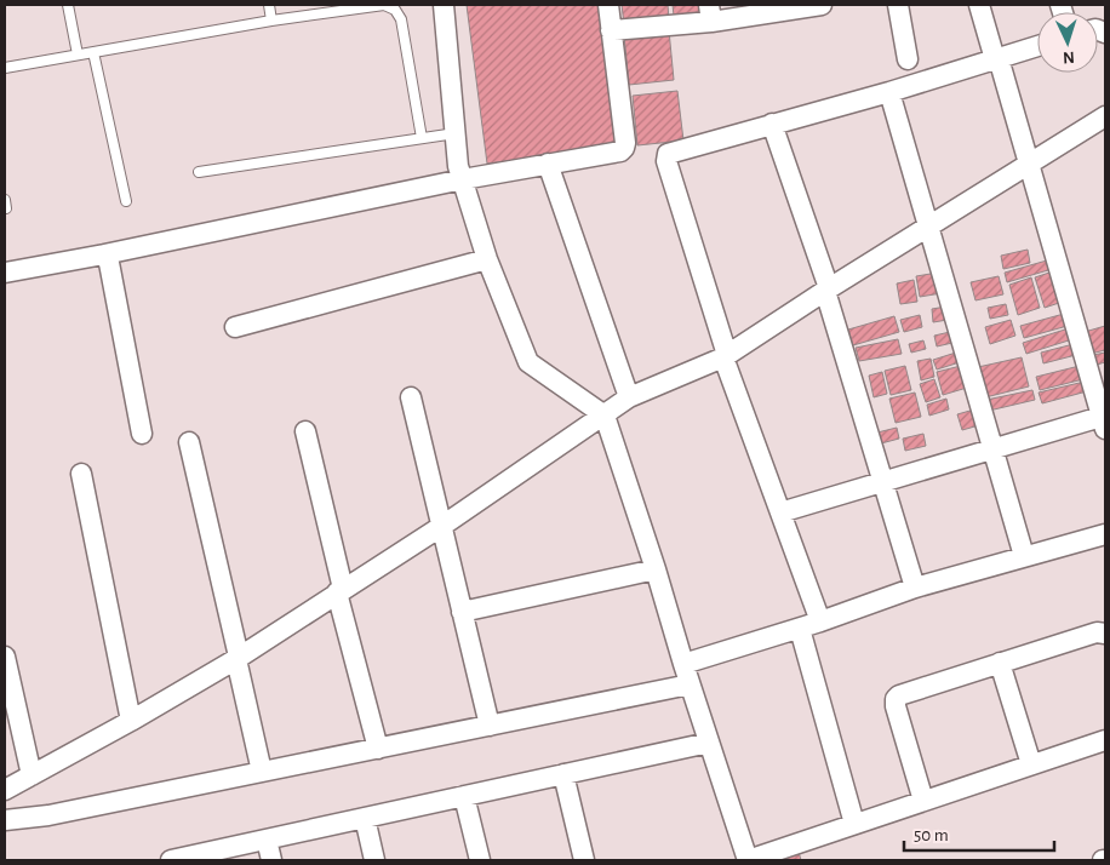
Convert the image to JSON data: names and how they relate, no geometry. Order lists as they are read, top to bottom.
{
  "scale_bar": "50 m",
  "north": "bottom"
}
